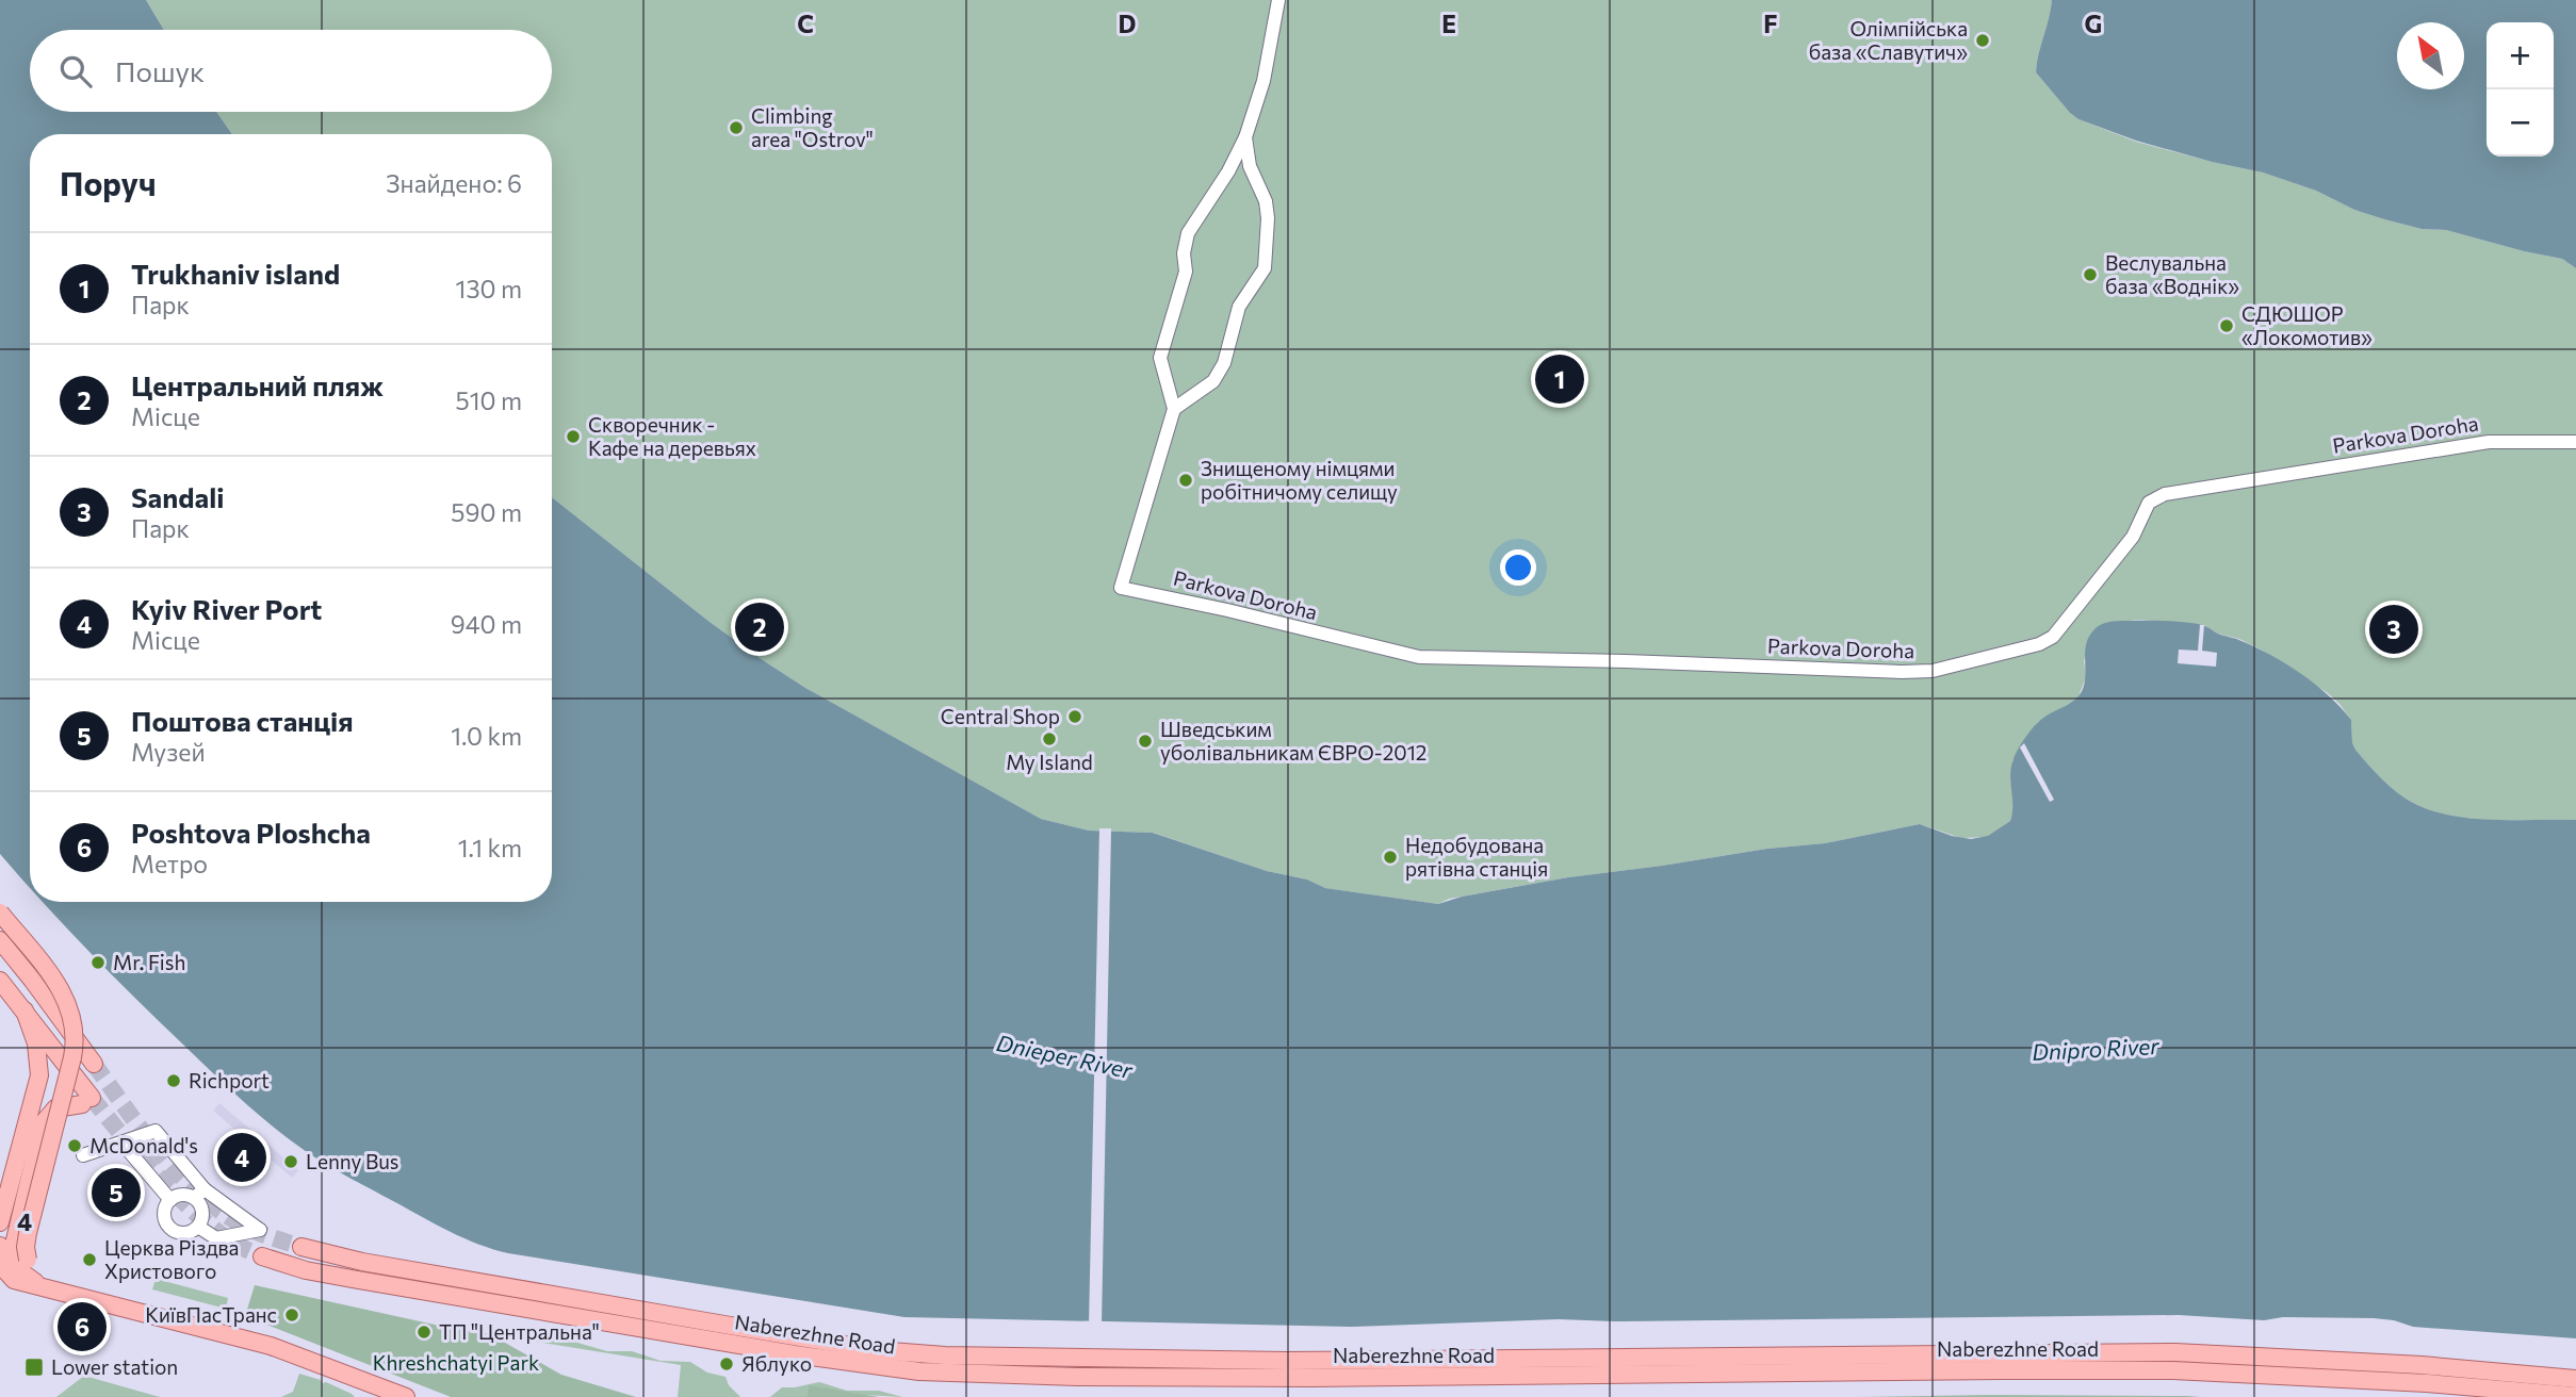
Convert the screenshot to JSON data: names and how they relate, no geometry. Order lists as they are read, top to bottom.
{
  "streets": {
    "main road": ["Naberezhne Road"],
    "street": ["Parkova Doroha"]
  },
  "water": ["Dnipro River", "Dnieper River"],
  "parks": ["Khreshchatyi Park"],
  "places": {
    "other": [
      "Олімпійська база «Славутич»",
      "Climbing area \"Ostrov\"",
      "Веслувальна база «Воднік»",
      "СДЮШОР «Локомотив»",
      "Скворечник - Кафе на деревьях",
      "Знищеному німцями робітничому селищу",
      "Central Shop",
      "My Island",
      "Шведським уболівальникам ЄВРО-2012",
      "Недобудована рятівна станція",
      "Mr. Fish",
      "Richport",
      "McDonald's",
      "Lenny Bus",
      "Церква Різдва Христового",
      "КиївПасТранс",
      "ТП \"Центральна\"",
      "Яблуко"
    ],
    "transit": ["Lower station"]
  },
  "north": "top left",
  "page": {
    "map_buttons": ["+", "−"],
    "search": "Пошук",
    "heading": ["Поруч", "Знайдено: 6"],
    "list": [
      {
        "mark": "1",
        "name": "Trukhaniv island",
        "note": "Парк",
        "value": "130 m"
      },
      {
        "mark": "2",
        "name": "Центральний пляж",
        "note": "Місце",
        "value": "510 m"
      },
      {
        "mark": "3",
        "name": "Sandali",
        "note": "Парк",
        "value": "590 m"
      },
      {
        "mark": "4",
        "name": "Kyiv River Port",
        "note": "Місце",
        "value": "940 m"
      },
      {
        "mark": "5",
        "name": "Поштова станція",
        "note": "Музей",
        "value": "1.0 km"
      },
      {
        "mark": "6",
        "name": "Poshtova Ploshcha",
        "note": "Метро",
        "value": "1.1 km"
      }
    ],
    "pins": [
      "1",
      "2",
      "3",
      "4",
      "5",
      "6"
    ]
  },
  "grid": {
    "columns": [
      "C",
      "D",
      "E",
      "F",
      "G"
    ],
    "rows": ["4"]
  }
}
